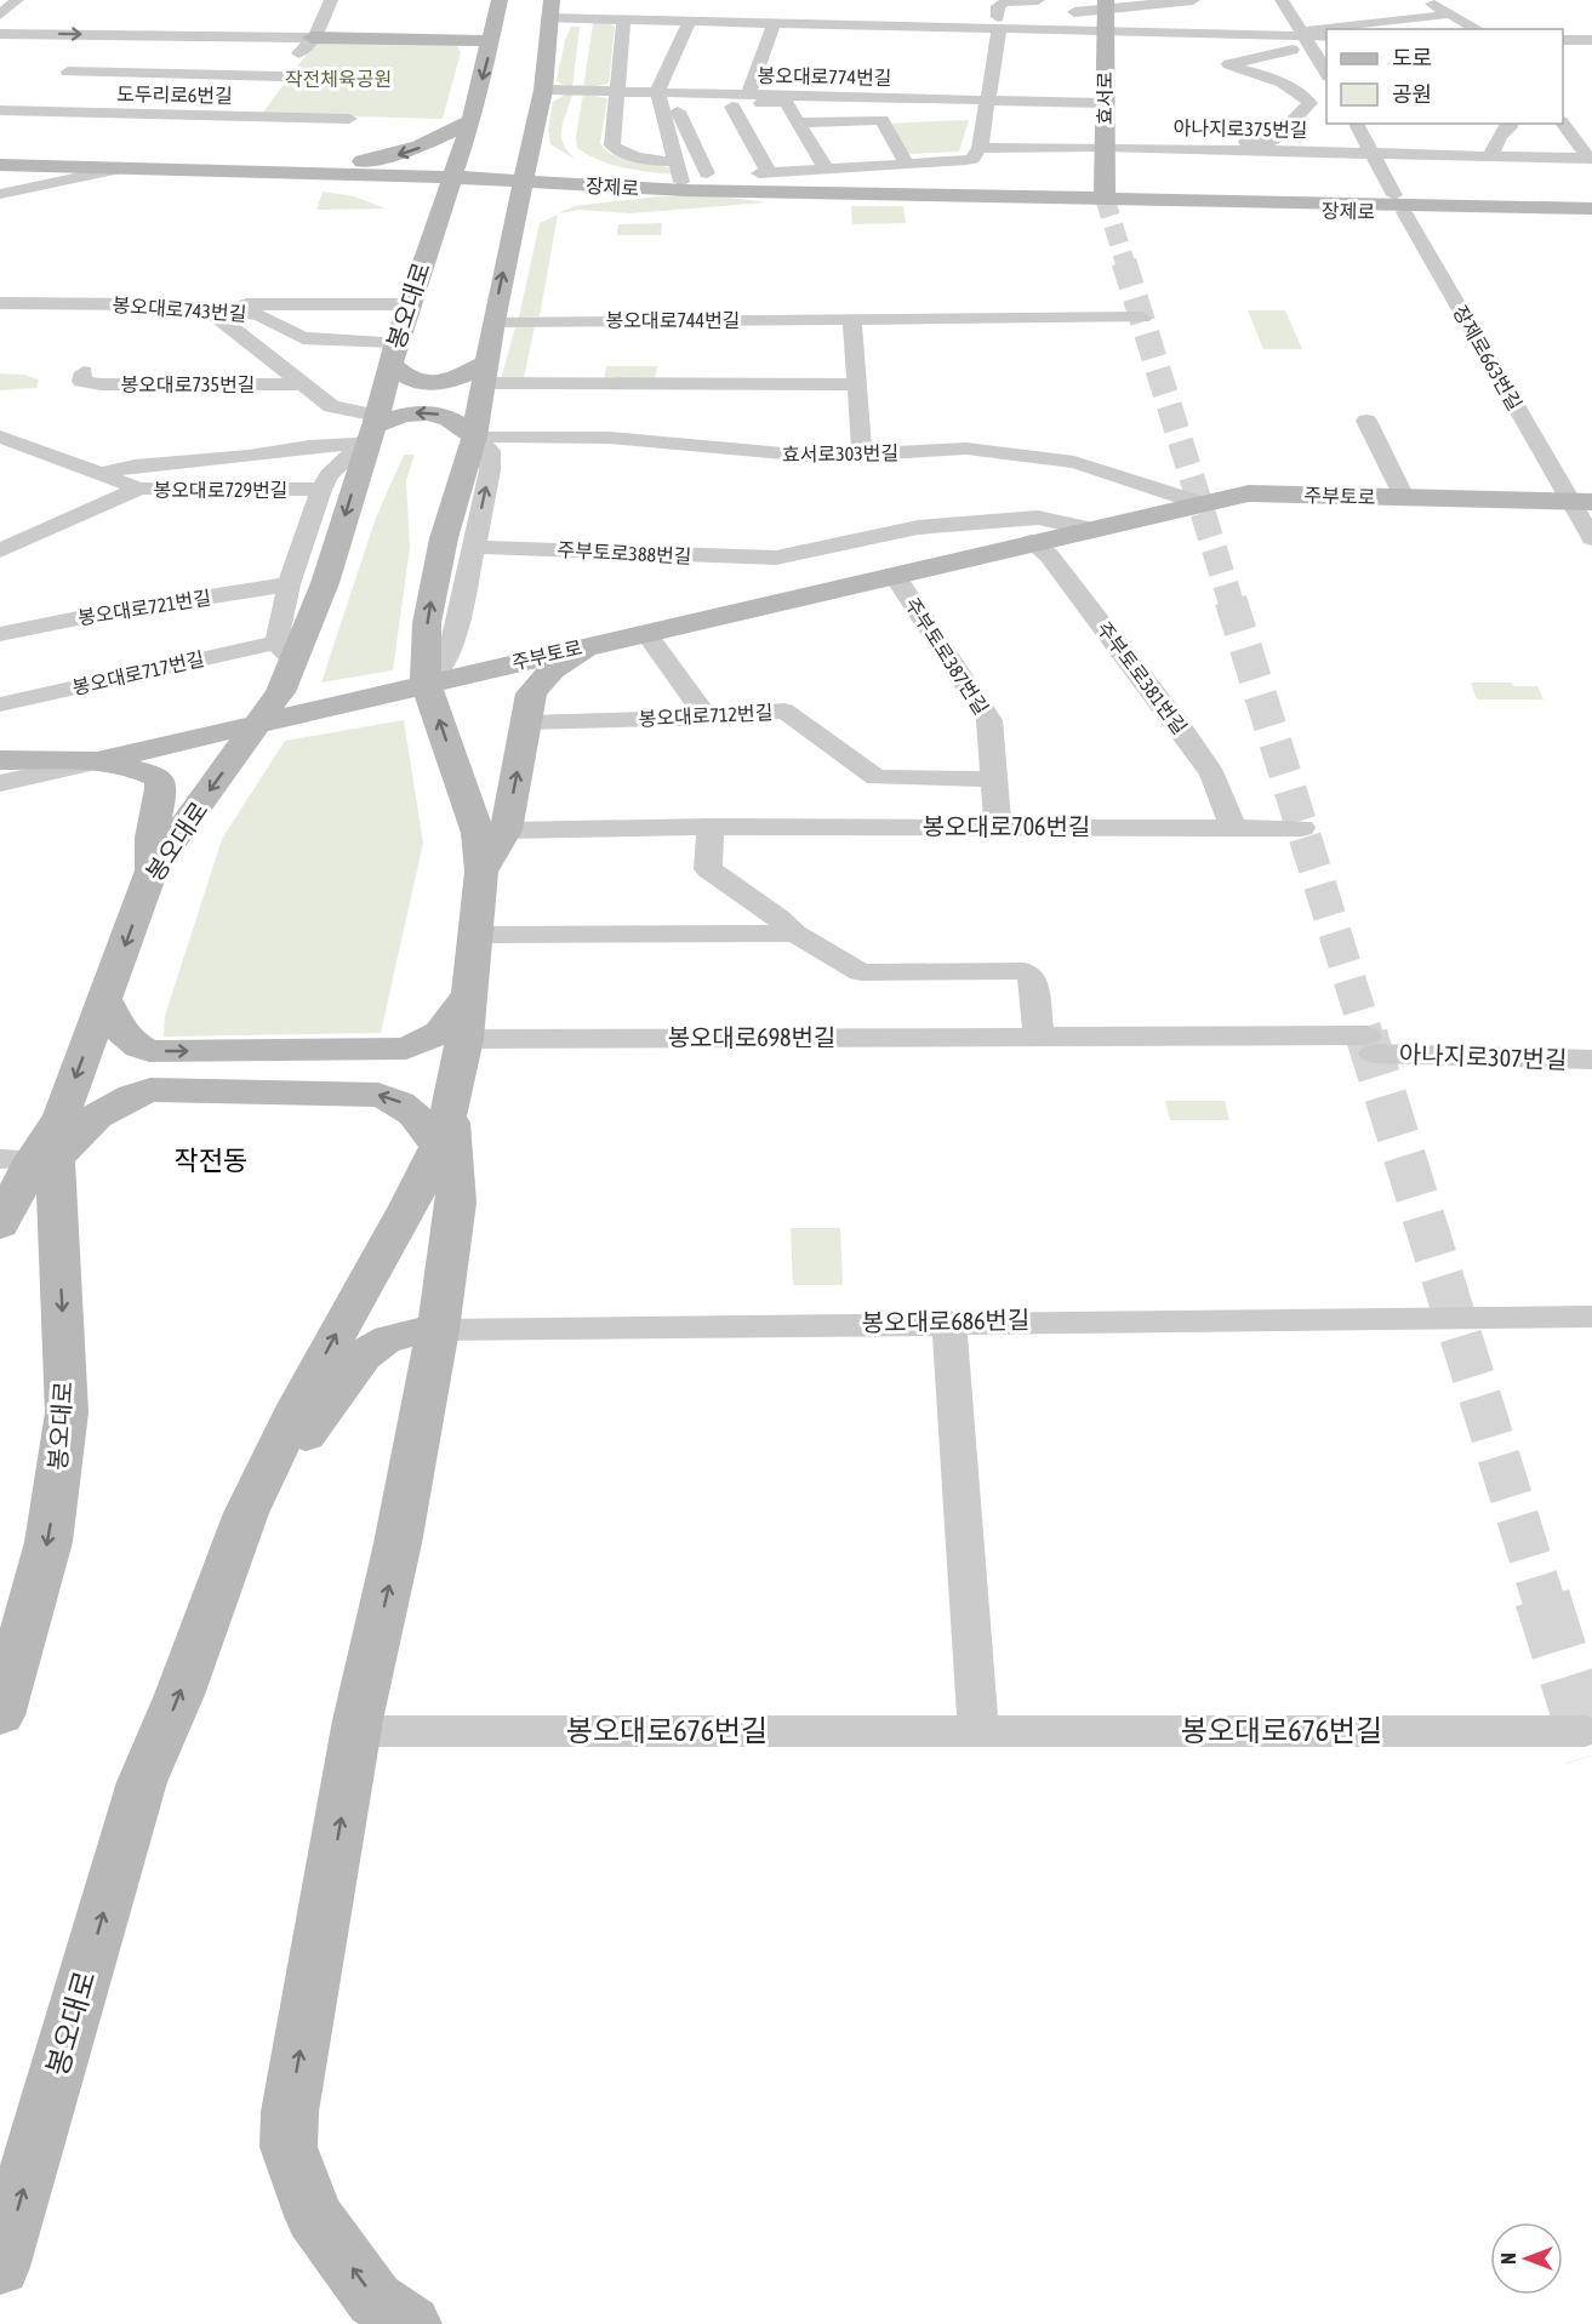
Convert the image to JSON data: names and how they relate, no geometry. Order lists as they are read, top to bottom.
{
  "streets": {
    "main road": [
      "효서로",
      "장제로",
      "봉오대로",
      "주부토로"
    ],
    "street": [
      "봉오대로774번길",
      "도두리로6번길",
      "아나지로375번길",
      "봉오대로743번길",
      "봉오대로744번길",
      "장제로663번길",
      "봉오대로735번길",
      "효서로303번길",
      "봉오대로729번길",
      "주부토로388번길",
      "봉오대로721번길",
      "주부토로387번길",
      "봉오대로717번길",
      "주부토로381번길",
      "봉오대로712번길",
      "봉오대로706번길",
      "봉오대로698번길",
      "아나지로307번길",
      "봉오대로686번길",
      "봉오대로676번길"
    ]
  },
  "crossings": [
    ["봉오대로774번길", "효서로"],
    ["봉오대로774번길", "봉오대로"],
    ["효서로", "아나지로375번길"],
    ["효서로", "장제로"],
    ["아나지로375번길", "장제로663번길"],
    ["장제로", "봉오대로"],
    ["장제로", "장제로663번길"],
    ["봉오대로", "봉오대로743번길"],
    ["봉오대로", "봉오대로744번길"],
    ["봉오대로", "봉오대로735번길"],
    ["봉오대로", "효서로303번길"],
    ["봉오대로", "주부토로"],
    ["봉오대로", "봉오대로717번길"],
    ["봉오대로", "봉오대로698번길"],
    ["봉오대로743번길", "봉오대로735번길"],
    ["장제로663번길", "주부토로"],
    ["효서로303번길", "주부토로"],
    ["주부토로", "주부토로388번길"],
    ["주부토로", "주부토로387번길"],
    ["주부토로", "주부토로381번길"],
    ["주부토로387번길", "봉오대로712번길"],
    ["주부토로387번길", "봉오대로706번길"],
    ["주부토로381번길", "봉오대로706번길"],
    ["봉오대로698번길", "아나지로307번길"]
  ],
  "districts": ["작전동"],
  "parks": ["작전체육공원"],
  "legend": ["도로", "공원"],
  "north": "left"
}
